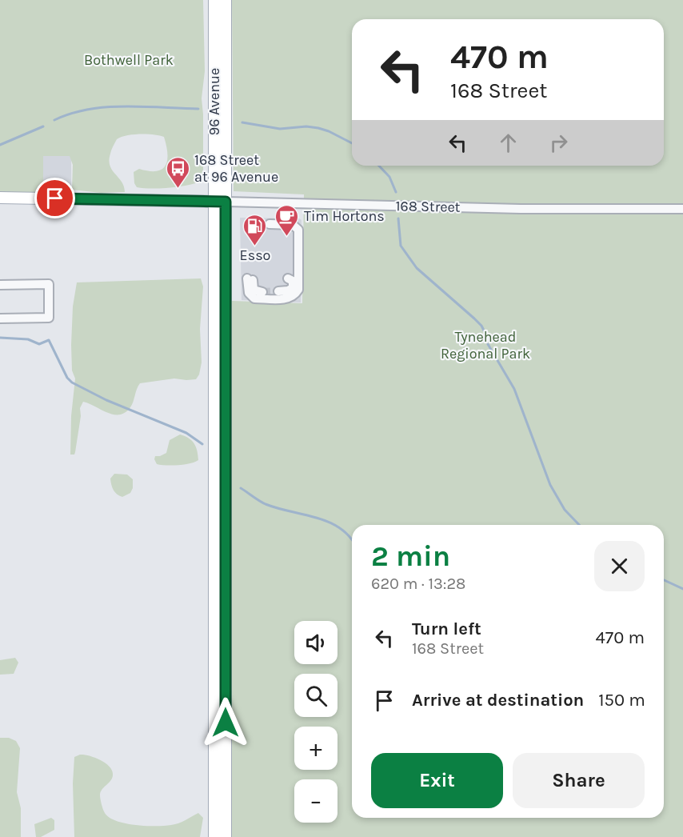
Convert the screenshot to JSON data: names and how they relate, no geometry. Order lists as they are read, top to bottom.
{
  "streets": {
    "main road": ["96 Avenue", "168 Street"]
  },
  "crossings": [
    ["96 Avenue", "168 Street"]
  ],
  "parks": ["Bothwell Park", "Tynehead Regional Park"],
  "places": {
    "bus stop": ["168 Street at 96 Avenue"],
    "cafe": ["Tim Hortons"],
    "fuel station": ["Esso"]
  },
  "page": {
    "turn": ["470 m", "168 Street"],
    "heading": ["2 min", "620 m · 13:28"],
    "list": [
      {
        "name": "Turn left",
        "note": "168 Street",
        "value": "470 m"
      },
      {
        "name": "Arrive at destination",
        "value": "150 m"
      }
    ],
    "map_buttons": ["+", "−"],
    "buttons": ["Exit", "Share"]
  }
}
